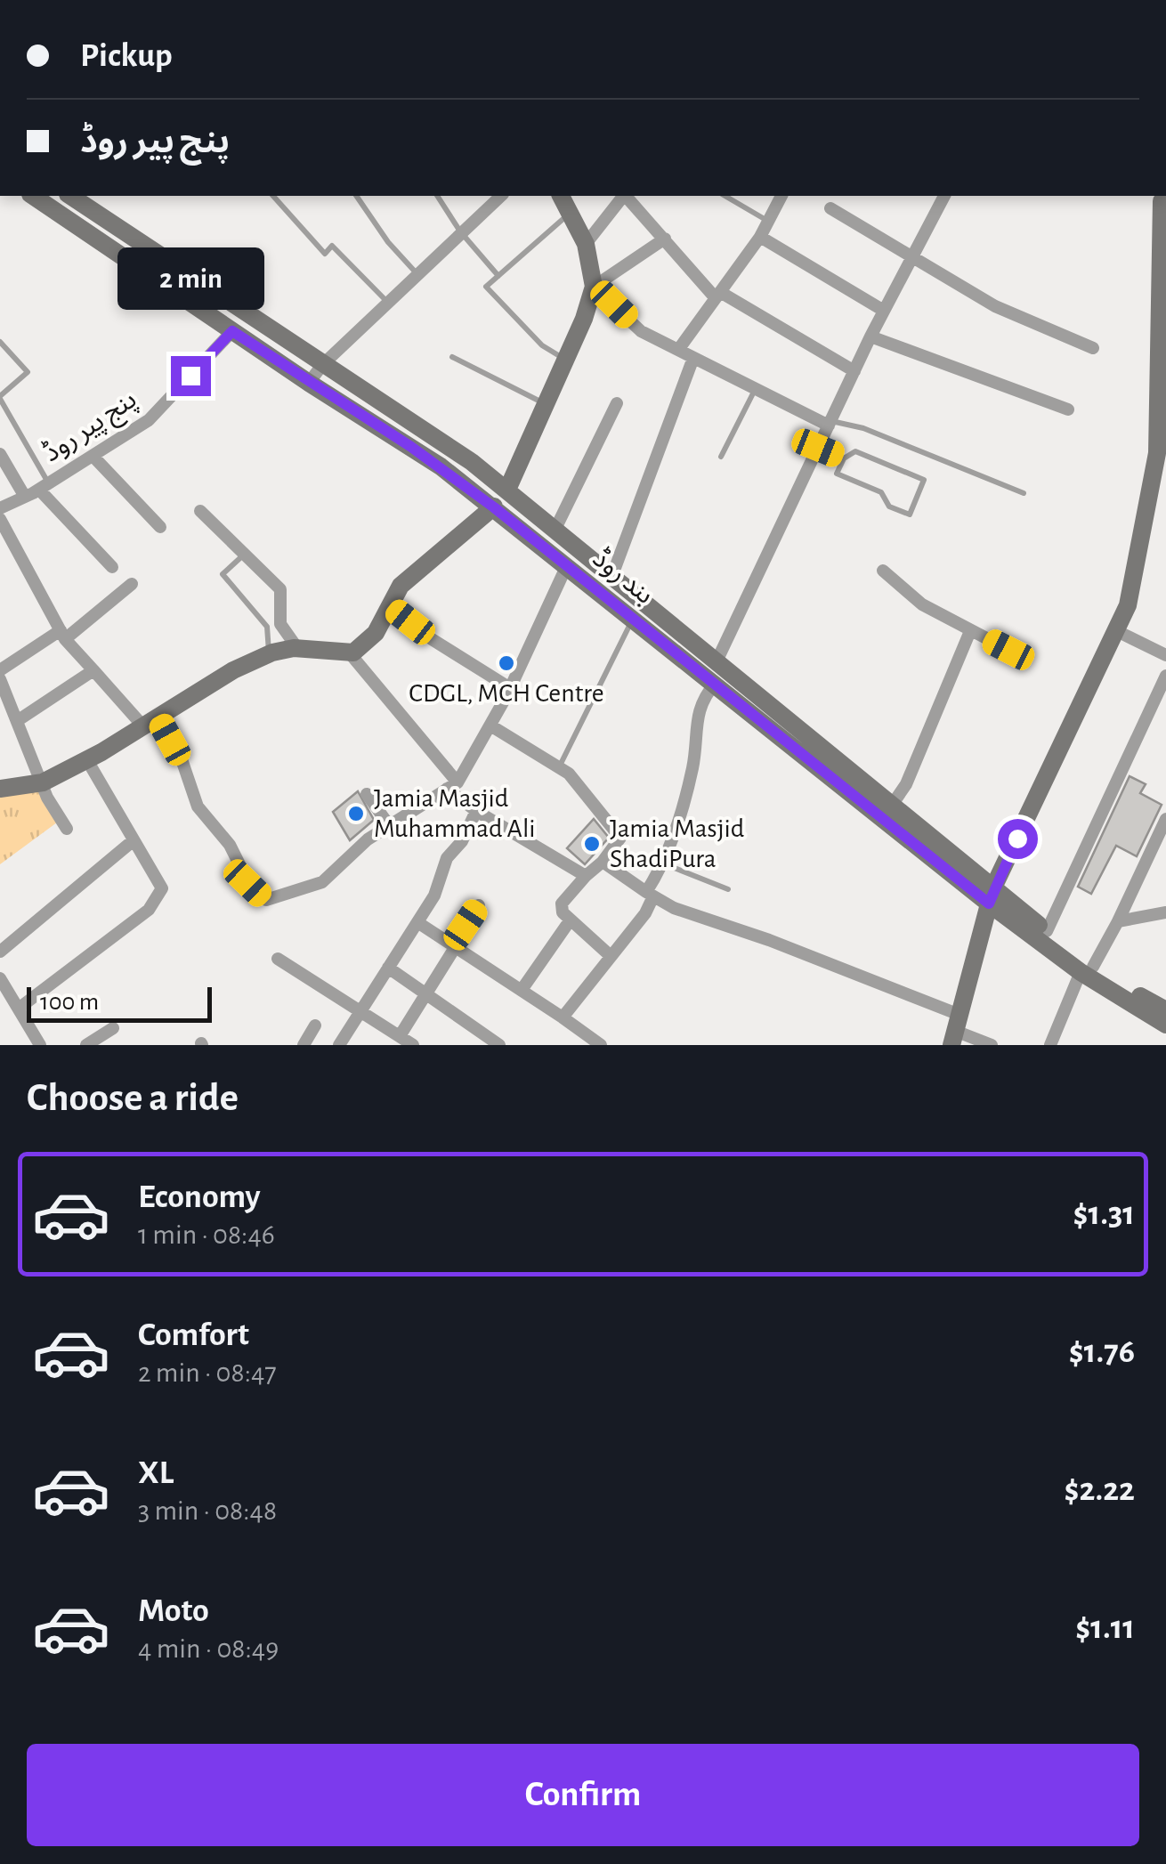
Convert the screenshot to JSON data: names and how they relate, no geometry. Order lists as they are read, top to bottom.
{
  "streets": {
    "main road": ["بند روڈ"],
    "street": ["پنج پیر روڈ"]
  },
  "crossings": [
    ["پنج پیر روڈ", "بند روڈ"]
  ],
  "places": ["CDGL, MCH Centre", "Jamia Masjid Muhammad Ali", "Jamia Masjid ShadiPura"],
  "scale_bar": "100 m",
  "page": {
    "banner": ["Pickup", "پنج پیر روڈ"],
    "bubble": "2 min",
    "scale": "100 m",
    "heading": "Choose a ride",
    "list": [
      {
        "name": "Economy",
        "note": "1 min · 08:46",
        "value": "$1.31"
      },
      {
        "name": "Comfort",
        "note": "2 min · 08:47",
        "value": "$1.76"
      },
      {
        "name": "XL",
        "note": "3 min · 08:48",
        "value": "$2.22"
      },
      {
        "name": "Moto",
        "note": "4 min · 08:49",
        "value": "$1.11"
      }
    ],
    "buttons": "Confirm"
  }
}
